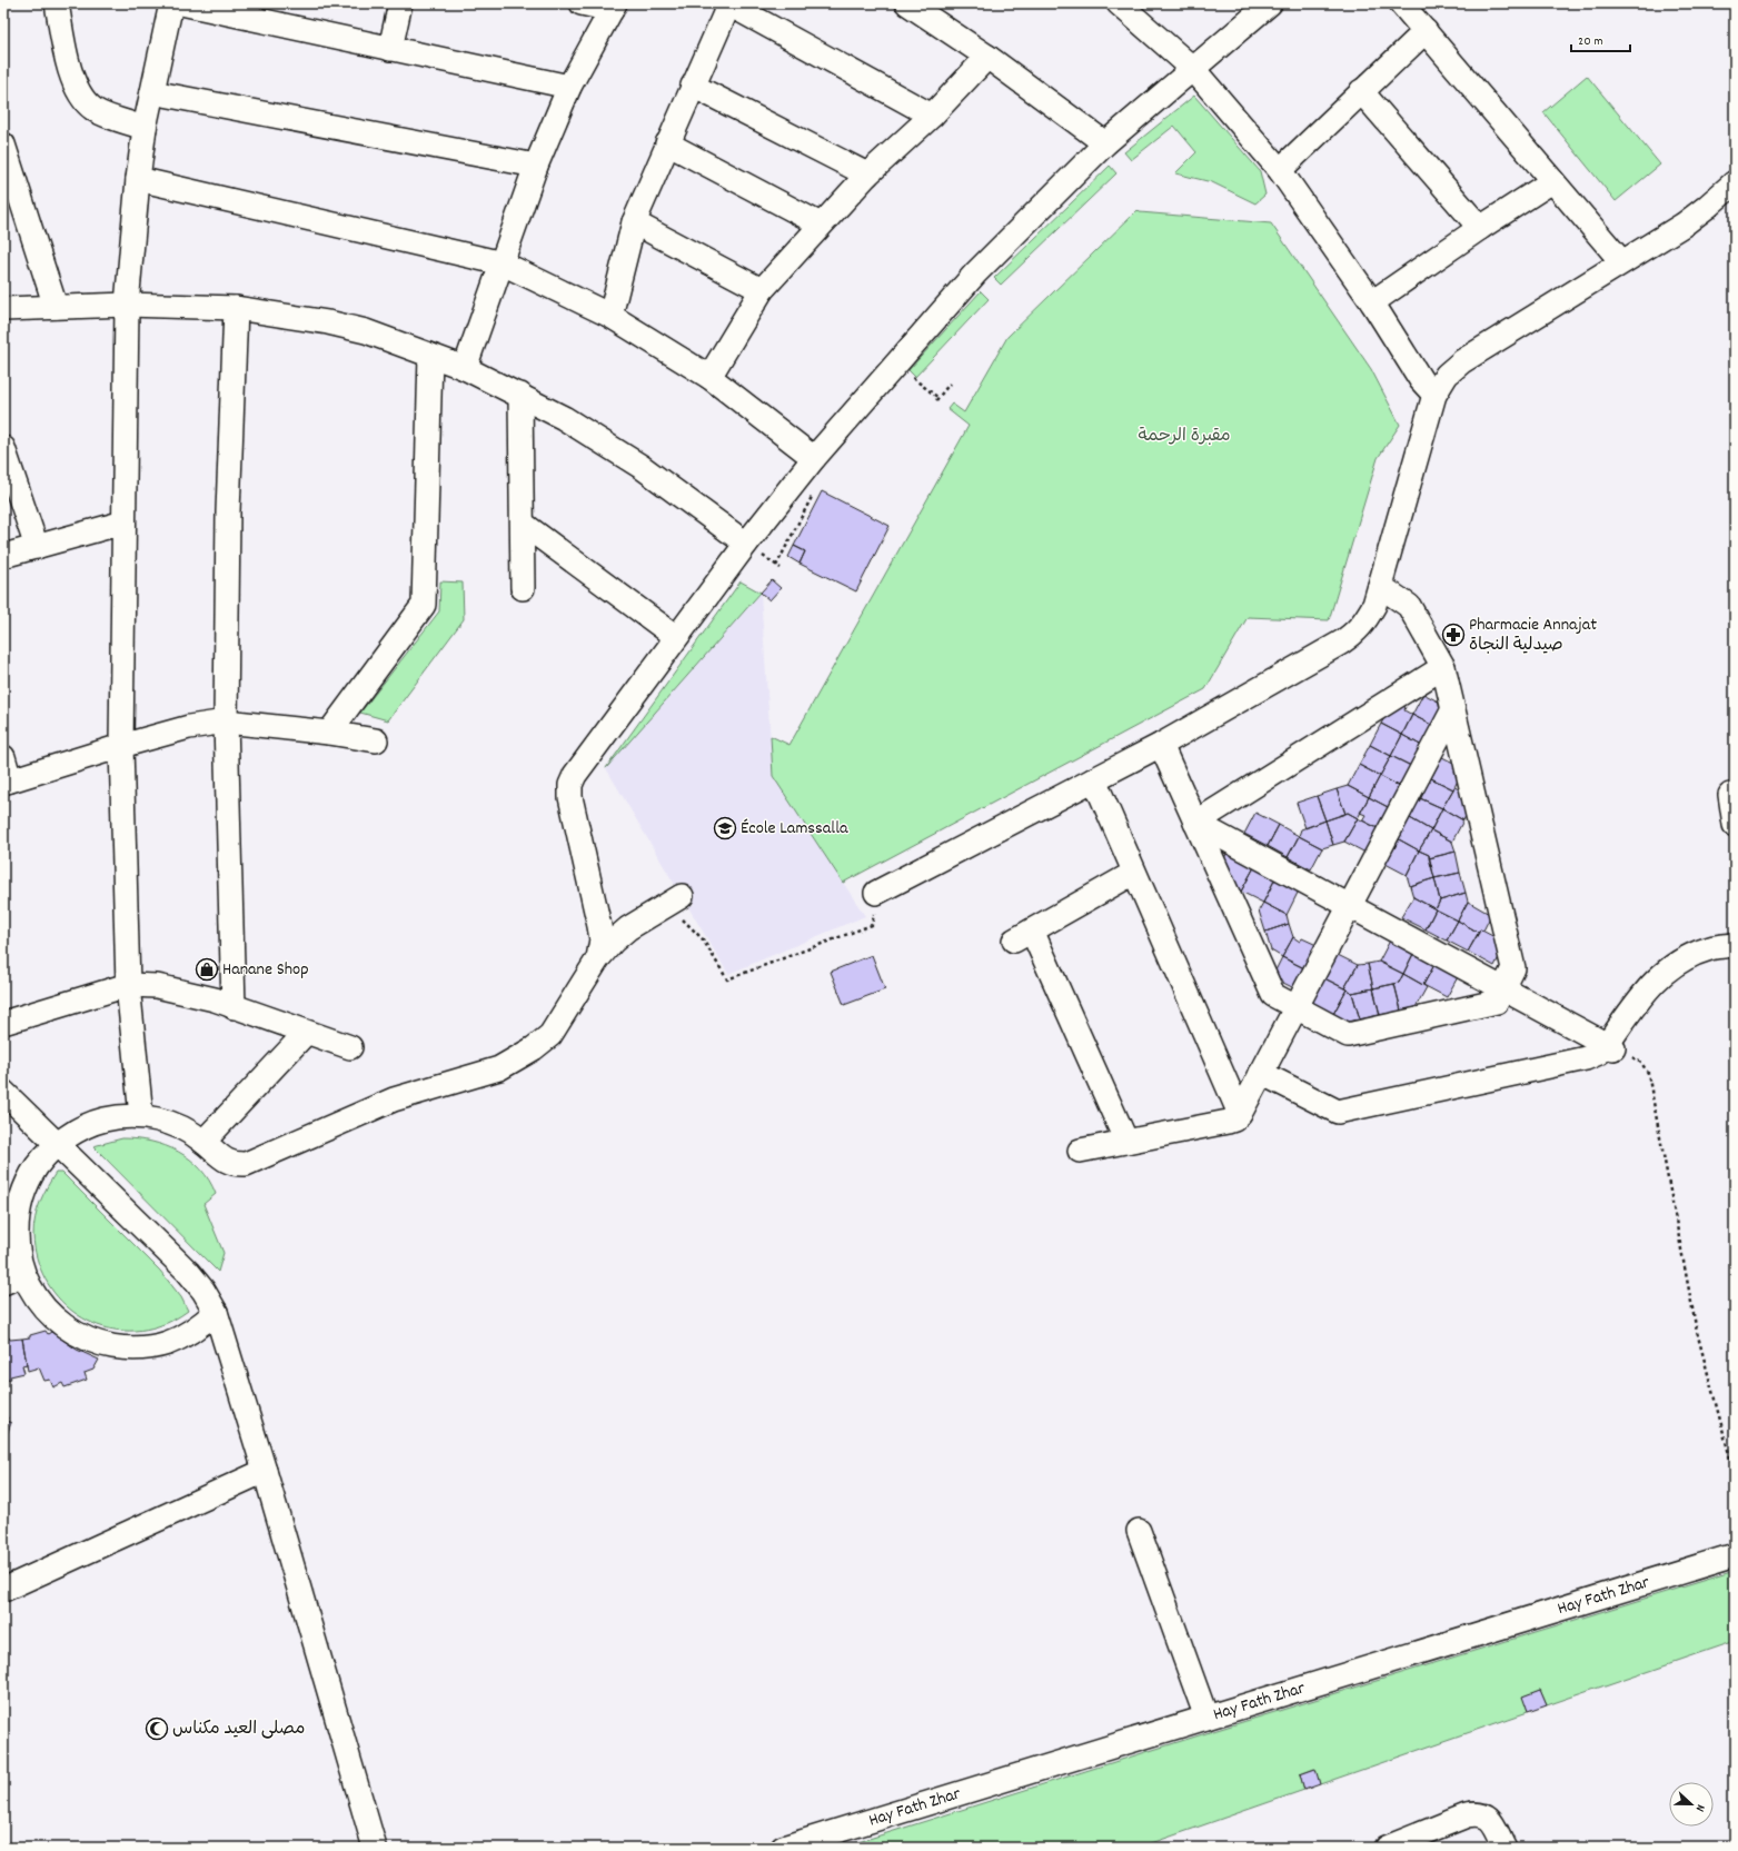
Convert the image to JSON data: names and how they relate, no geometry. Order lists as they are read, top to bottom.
{
  "streets": {
    "street": ["Hay Fath Zhar"]
  },
  "parks": ["مقبرة الرحمة"],
  "places": {
    "pharmacy": ["Pharmacie Annajat صيدلية النجاة"],
    "school or university": ["École Lamssalla"],
    "shop": ["Hanane Shop"],
    "mosque": ["مصلى العيد مكناس"]
  },
  "scale_bar": "20 m",
  "north": "right"
}
